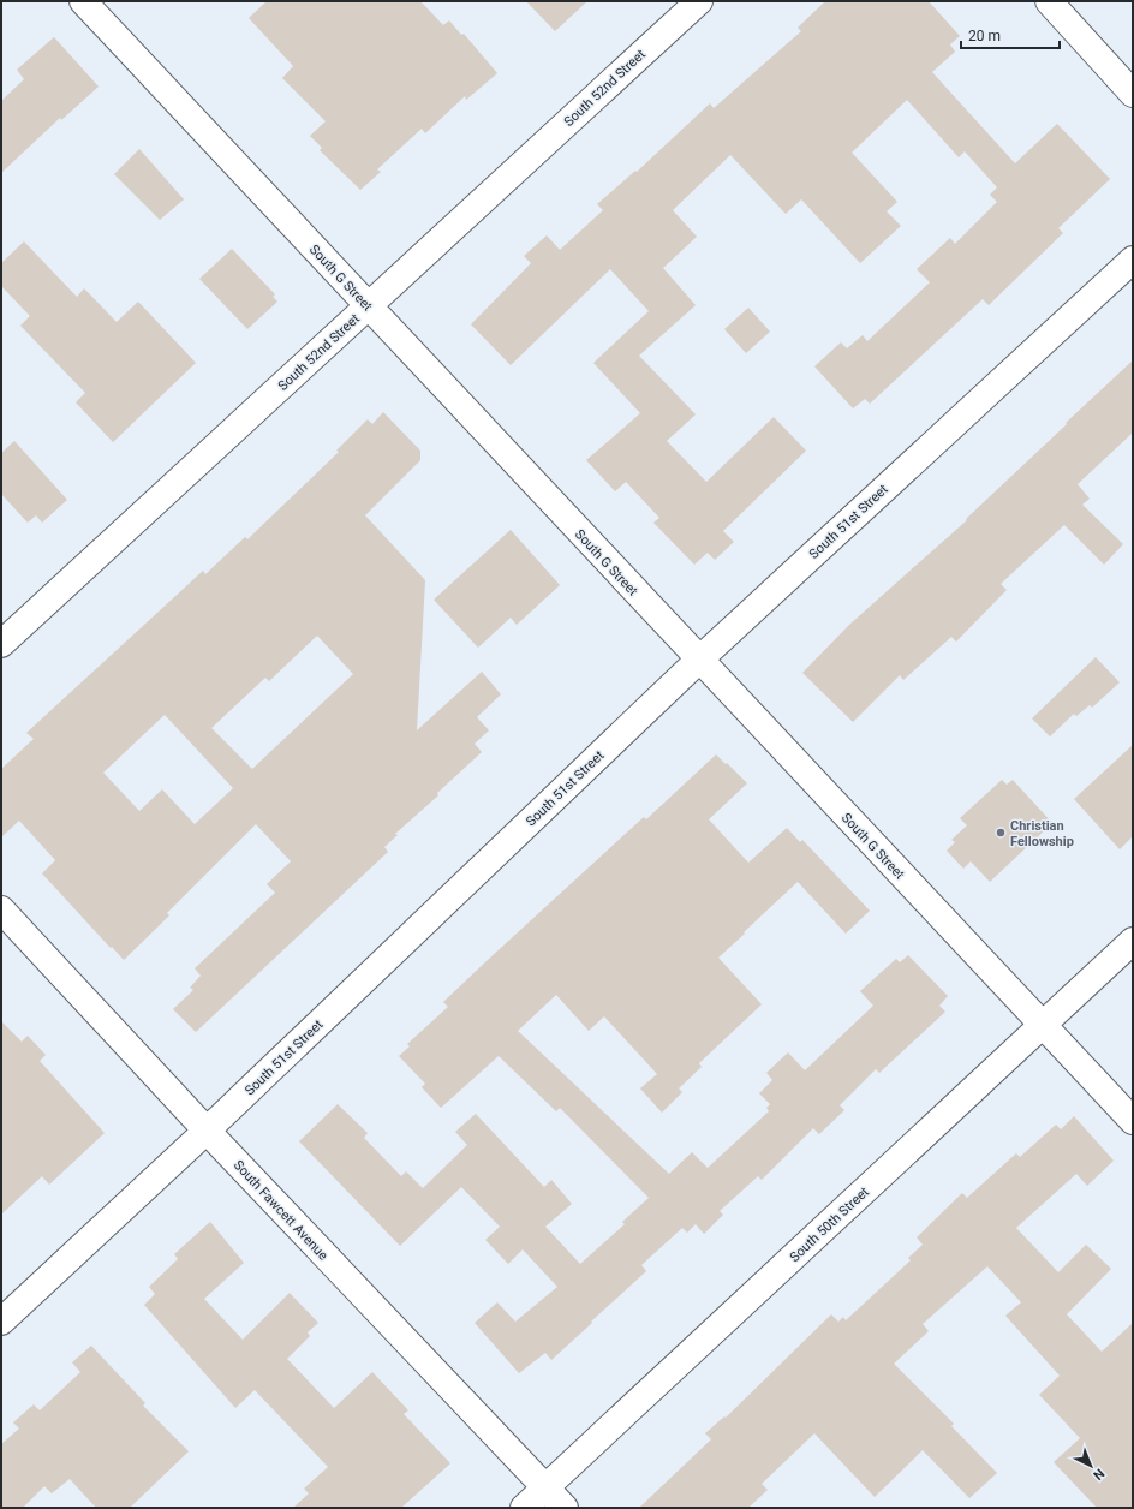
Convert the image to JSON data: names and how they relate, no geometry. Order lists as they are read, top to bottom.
{
  "streets": {
    "street": [
      "South 52nd Street",
      "South G Street",
      "South 51st Street",
      "South Fawcett Avenue",
      "South 50th Street"
    ]
  },
  "crossings": [
    ["South 52nd Street", "South G Street"],
    ["South G Street", "South 51st Street"],
    ["South G Street", "South 50th Street"],
    ["South 51st Street", "South Fawcett Avenue"],
    ["South Fawcett Avenue", "South 50th Street"]
  ],
  "places": ["Christian Fellowship"],
  "scale_bar": "20 m",
  "north": "bottom right"
}
